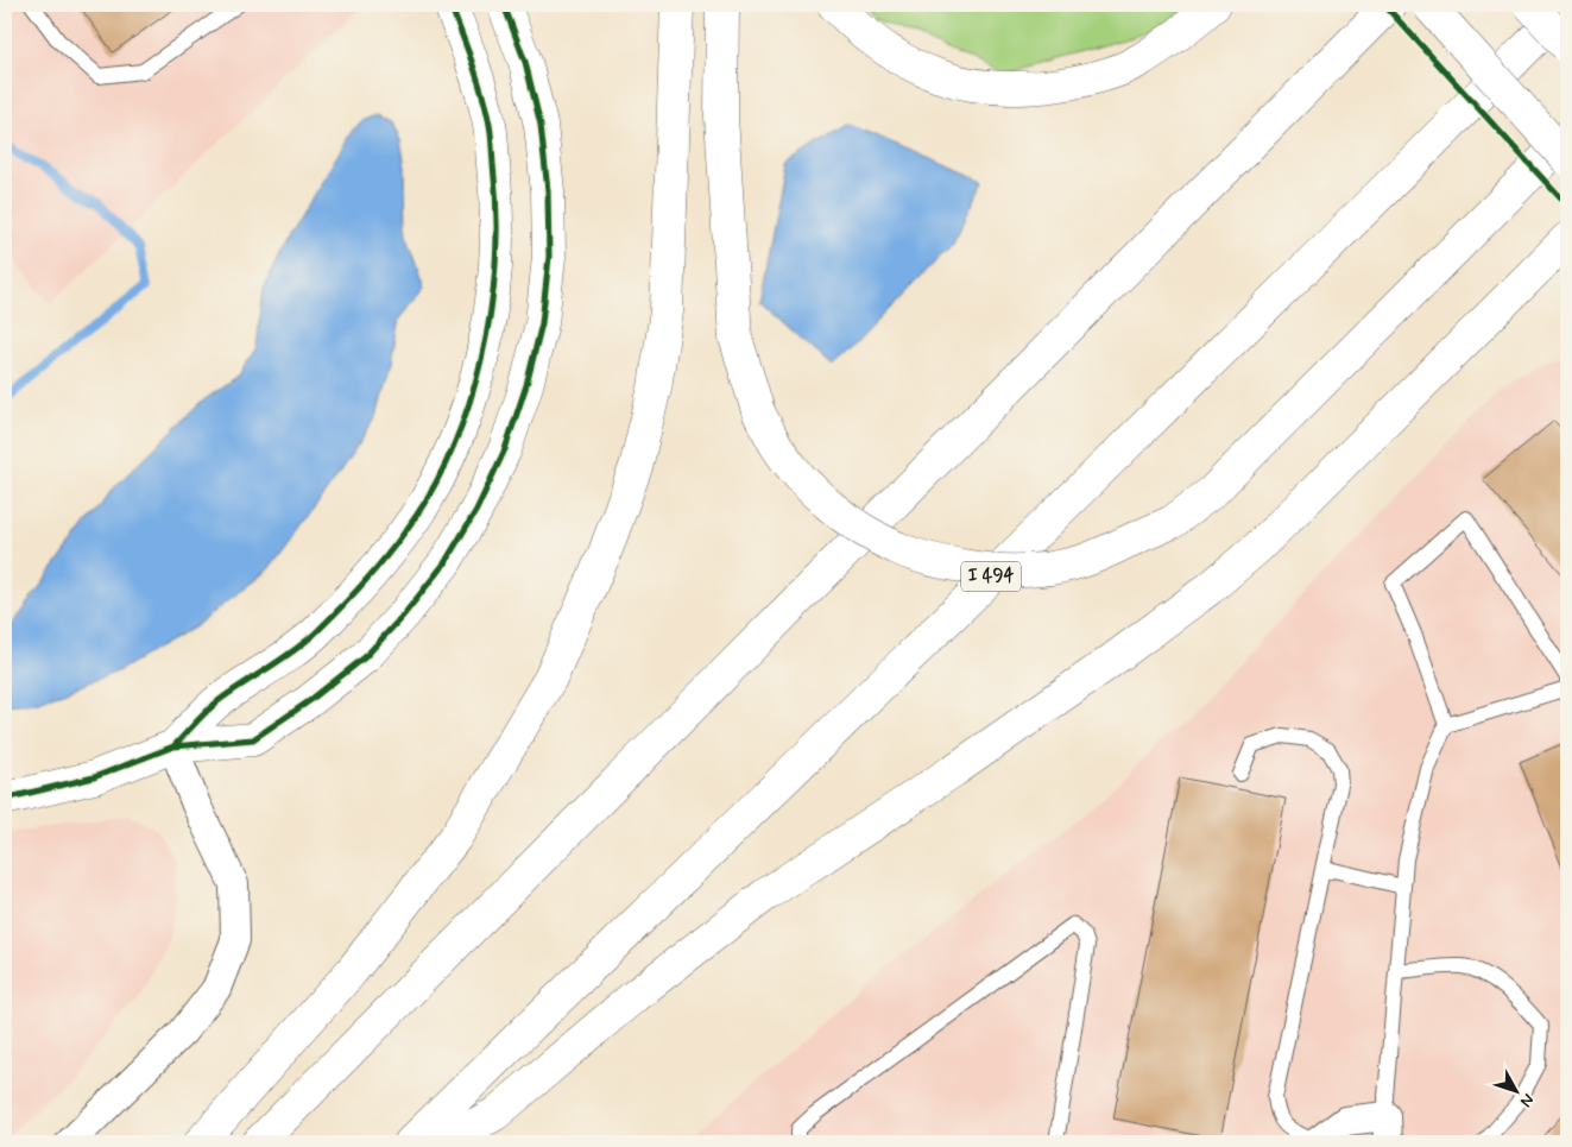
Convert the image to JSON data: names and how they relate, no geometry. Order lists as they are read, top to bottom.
{
  "streets": {
    "main road": ["I 494"]
  },
  "north": "bottom right"
}
